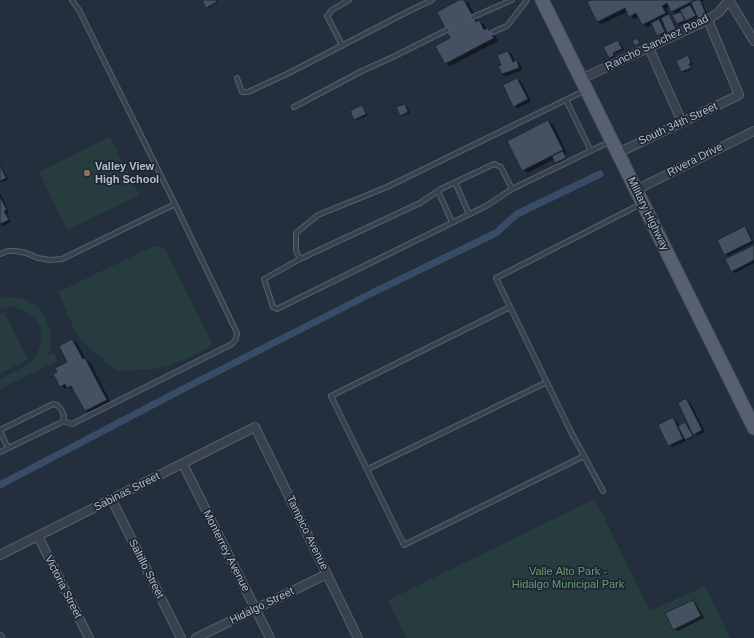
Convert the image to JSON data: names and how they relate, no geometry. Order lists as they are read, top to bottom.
{
  "streets": {
    "main road": ["Military Highway"],
    "street": [
      "Rancho Sanchez Road",
      "South 34th Street",
      "Rivera Drive",
      "Sabinas Street",
      "Tampico Avenue",
      "Monterrey Avenue",
      "Saltillo Street",
      "Victoria Street",
      "Hidalgo Street"
    ]
  },
  "crossings": [
    ["Rancho Sanchez Road", "South 34th Street"],
    ["Rancho Sanchez Road", "Military Highway"],
    ["South 34th Street", "Military Highway"],
    ["Rivera Drive", "Military Highway"],
    ["Sabinas Street", "Tampico Avenue"],
    ["Sabinas Street", "Monterrey Avenue"],
    ["Sabinas Street", "Saltillo Street"],
    ["Sabinas Street", "Victoria Street"],
    ["Tampico Avenue", "Hidalgo Street"],
    ["Monterrey Avenue", "Hidalgo Street"]
  ],
  "parks": ["Valle Alto Park - Hidalgo Municipal Park"],
  "places": ["Valley View High School"]
}
